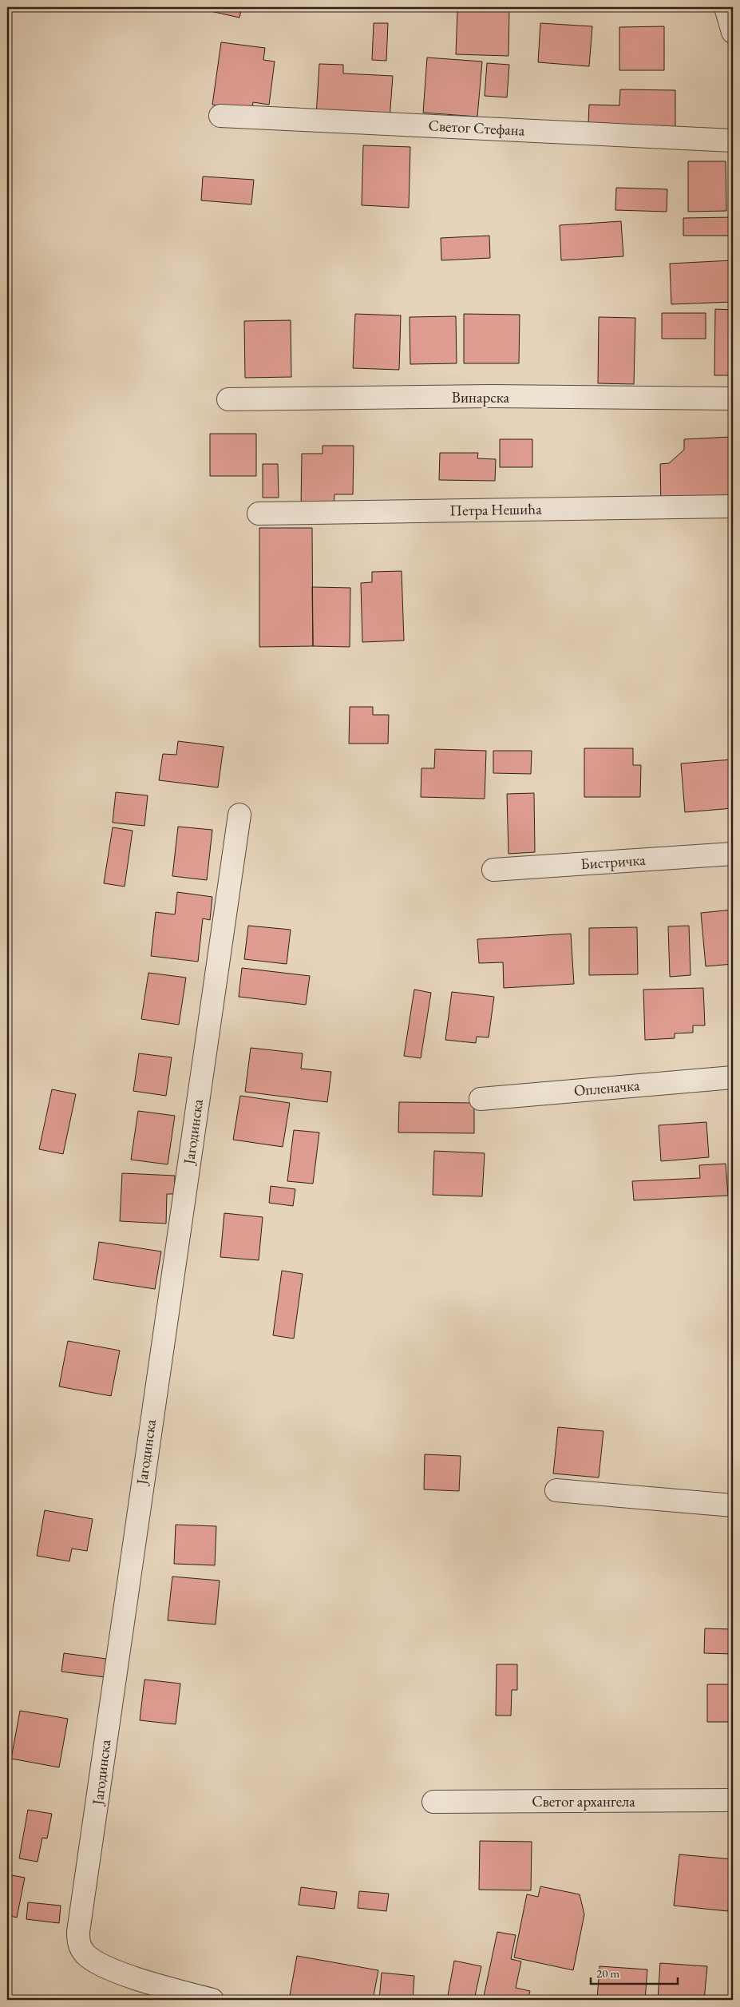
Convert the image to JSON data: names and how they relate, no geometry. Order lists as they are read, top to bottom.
{
  "streets": {
    "street": [
      "Светог Стефана",
      "Винарска",
      "Петра Нешића",
      "Бистричка",
      "Опленачка",
      "Јагодинска",
      "Светог архангела"
    ]
  },
  "scale_bar": "20 m"
}
